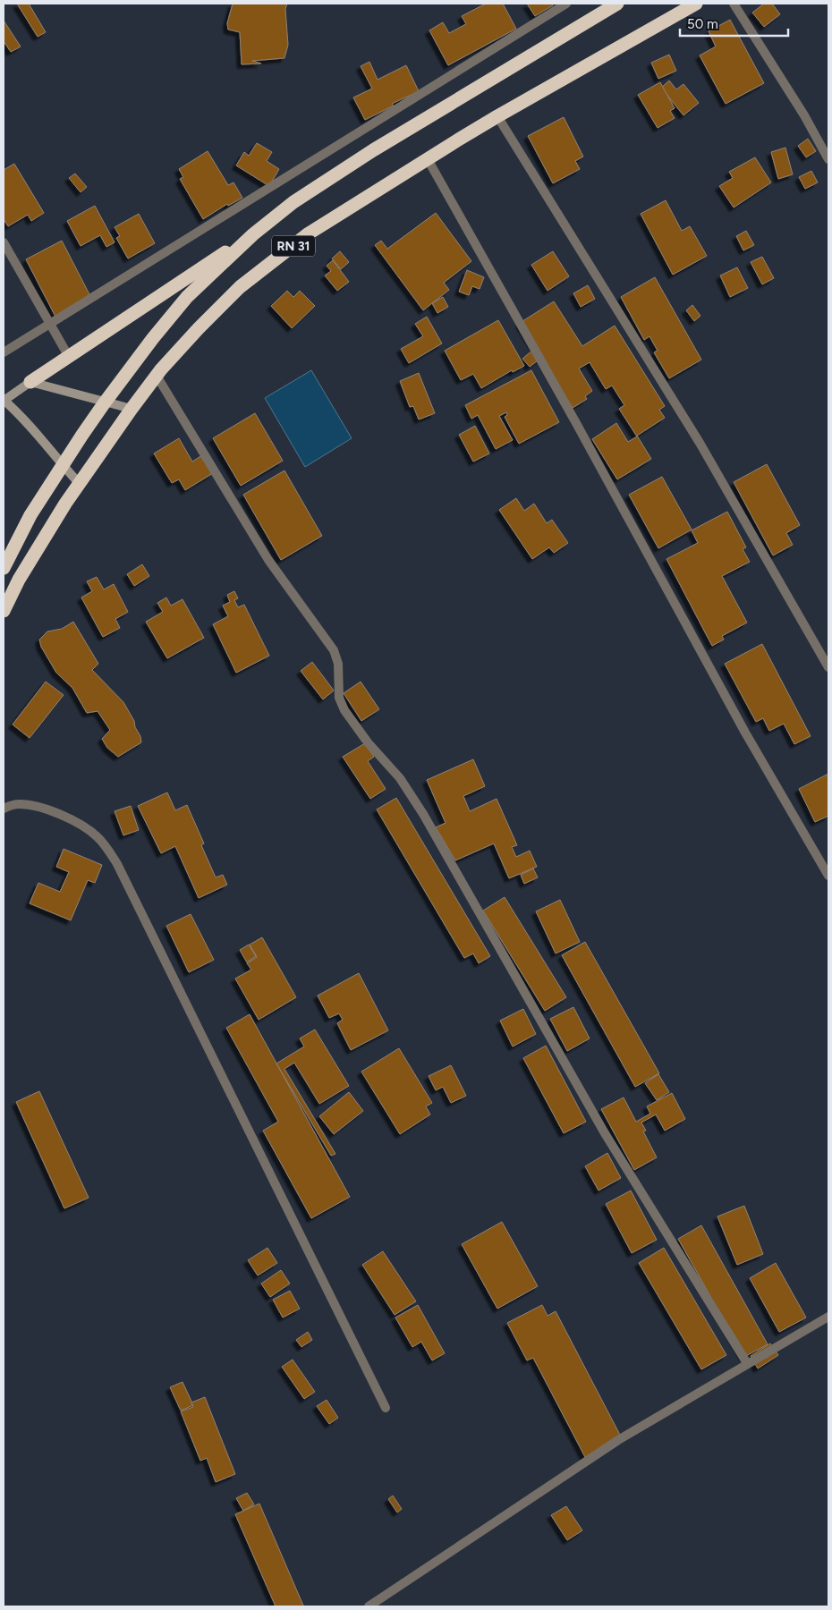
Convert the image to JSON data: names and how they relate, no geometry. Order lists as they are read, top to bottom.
{
  "streets": {
    "highway": ["RN 31"]
  },
  "scale_bar": "50 m"
}
